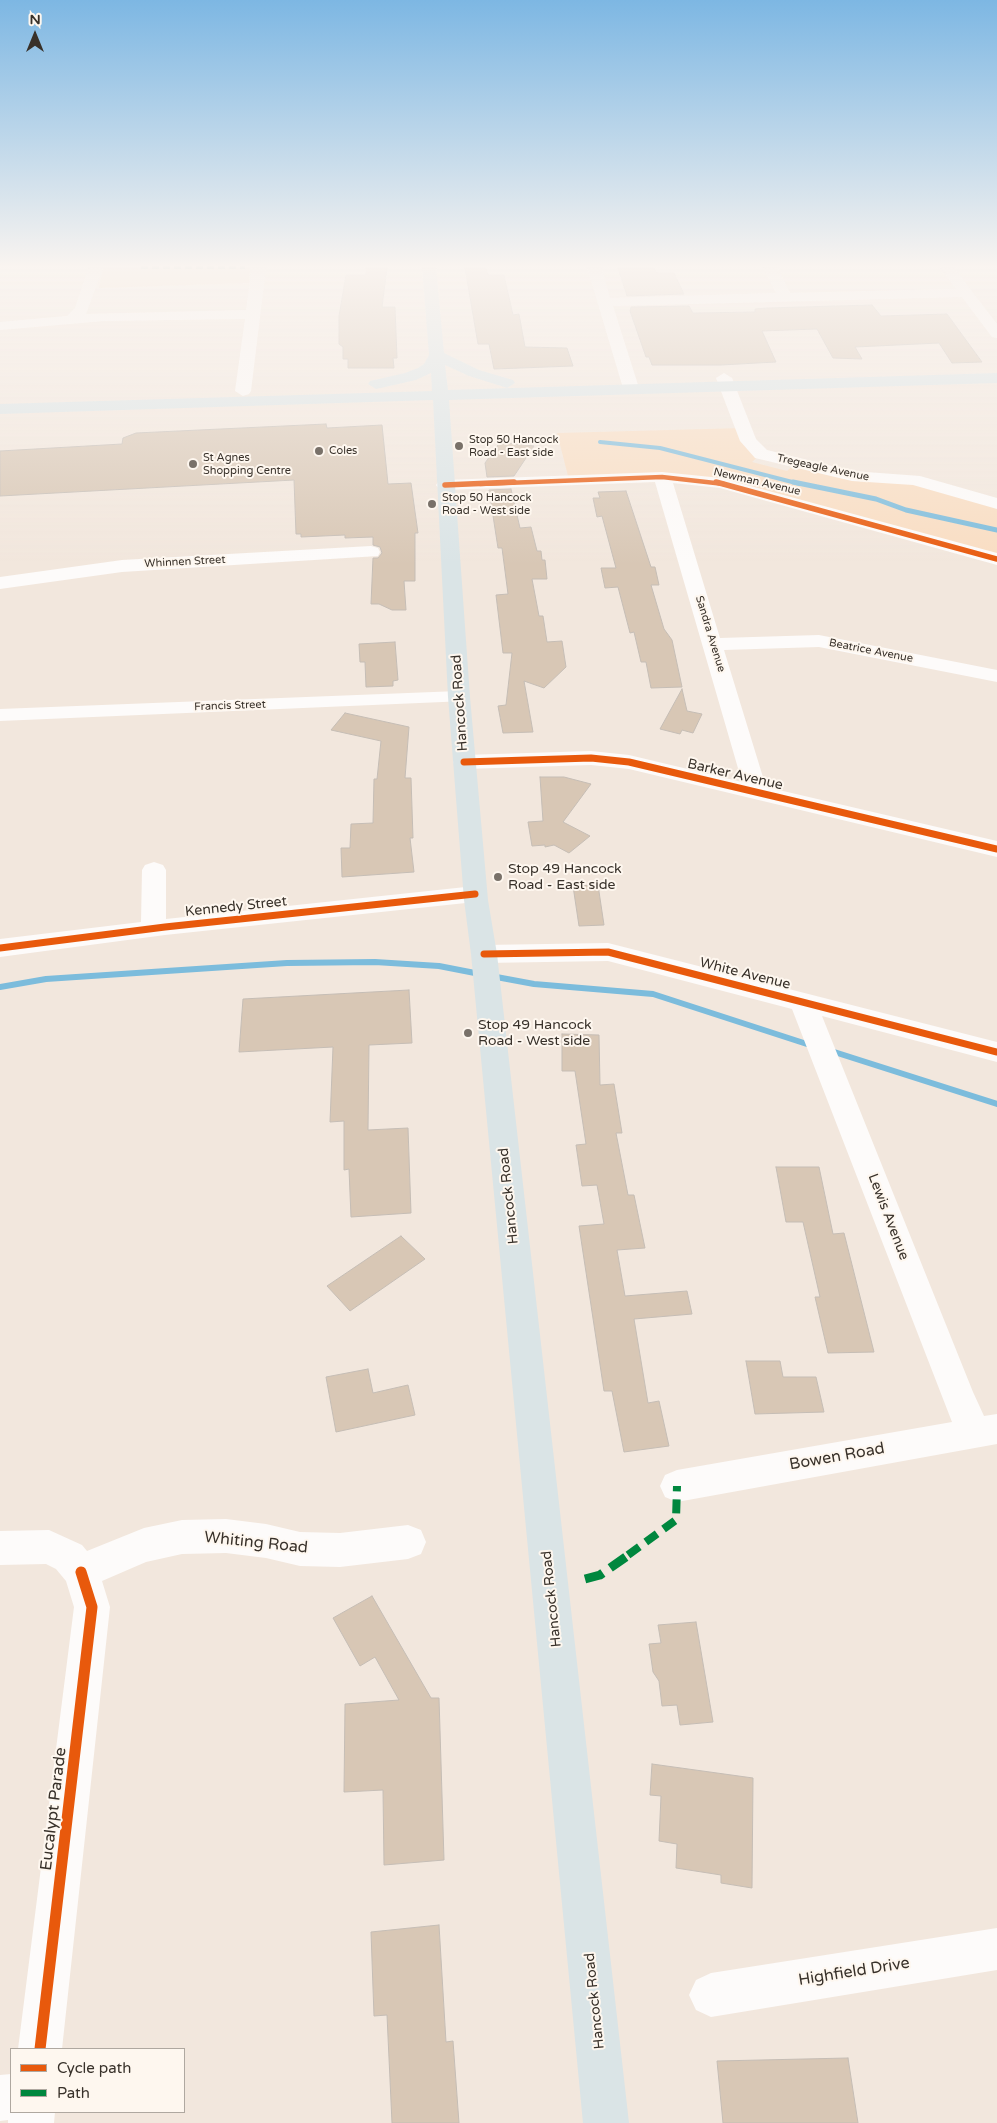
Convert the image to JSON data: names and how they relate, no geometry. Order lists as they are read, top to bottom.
{
  "streets": {
    "main road": ["Hancock Road"],
    "street": [
      "Tregeagle Avenue",
      "Newman Avenue",
      "Whinnen Street",
      "Sandra Avenue",
      "Beatrice Avenue",
      "Francis Street",
      "Barker Avenue",
      "Kennedy Street",
      "White Avenue",
      "Lewis Avenue",
      "Bowen Road",
      "Whiting Road",
      "Eucalypt Parade",
      "Highfield Drive"
    ]
  },
  "crossings": [
    ["Newman Avenue", "Sandra Avenue"],
    ["Newman Avenue", "Hancock Road"],
    ["Sandra Avenue", "Beatrice Avenue"],
    ["Sandra Avenue", "Barker Avenue"],
    ["Hancock Road", "Francis Street"],
    ["Hancock Road", "Barker Avenue"],
    ["Hancock Road", "Kennedy Street"],
    ["Hancock Road", "White Avenue"],
    ["White Avenue", "Lewis Avenue"],
    ["Lewis Avenue", "Bowen Road"],
    ["Whiting Road", "Eucalypt Parade"]
  ],
  "places": [
    "Stop 50 Hancock Road - East side",
    "Coles",
    "St Agnes Shopping Centre",
    "Stop 50 Hancock Road - West side",
    "Stop 49 Hancock Road - East side",
    "Stop 49 Hancock Road - West side"
  ],
  "legend": ["Cycle path", "Path"],
  "north": "top"
}
